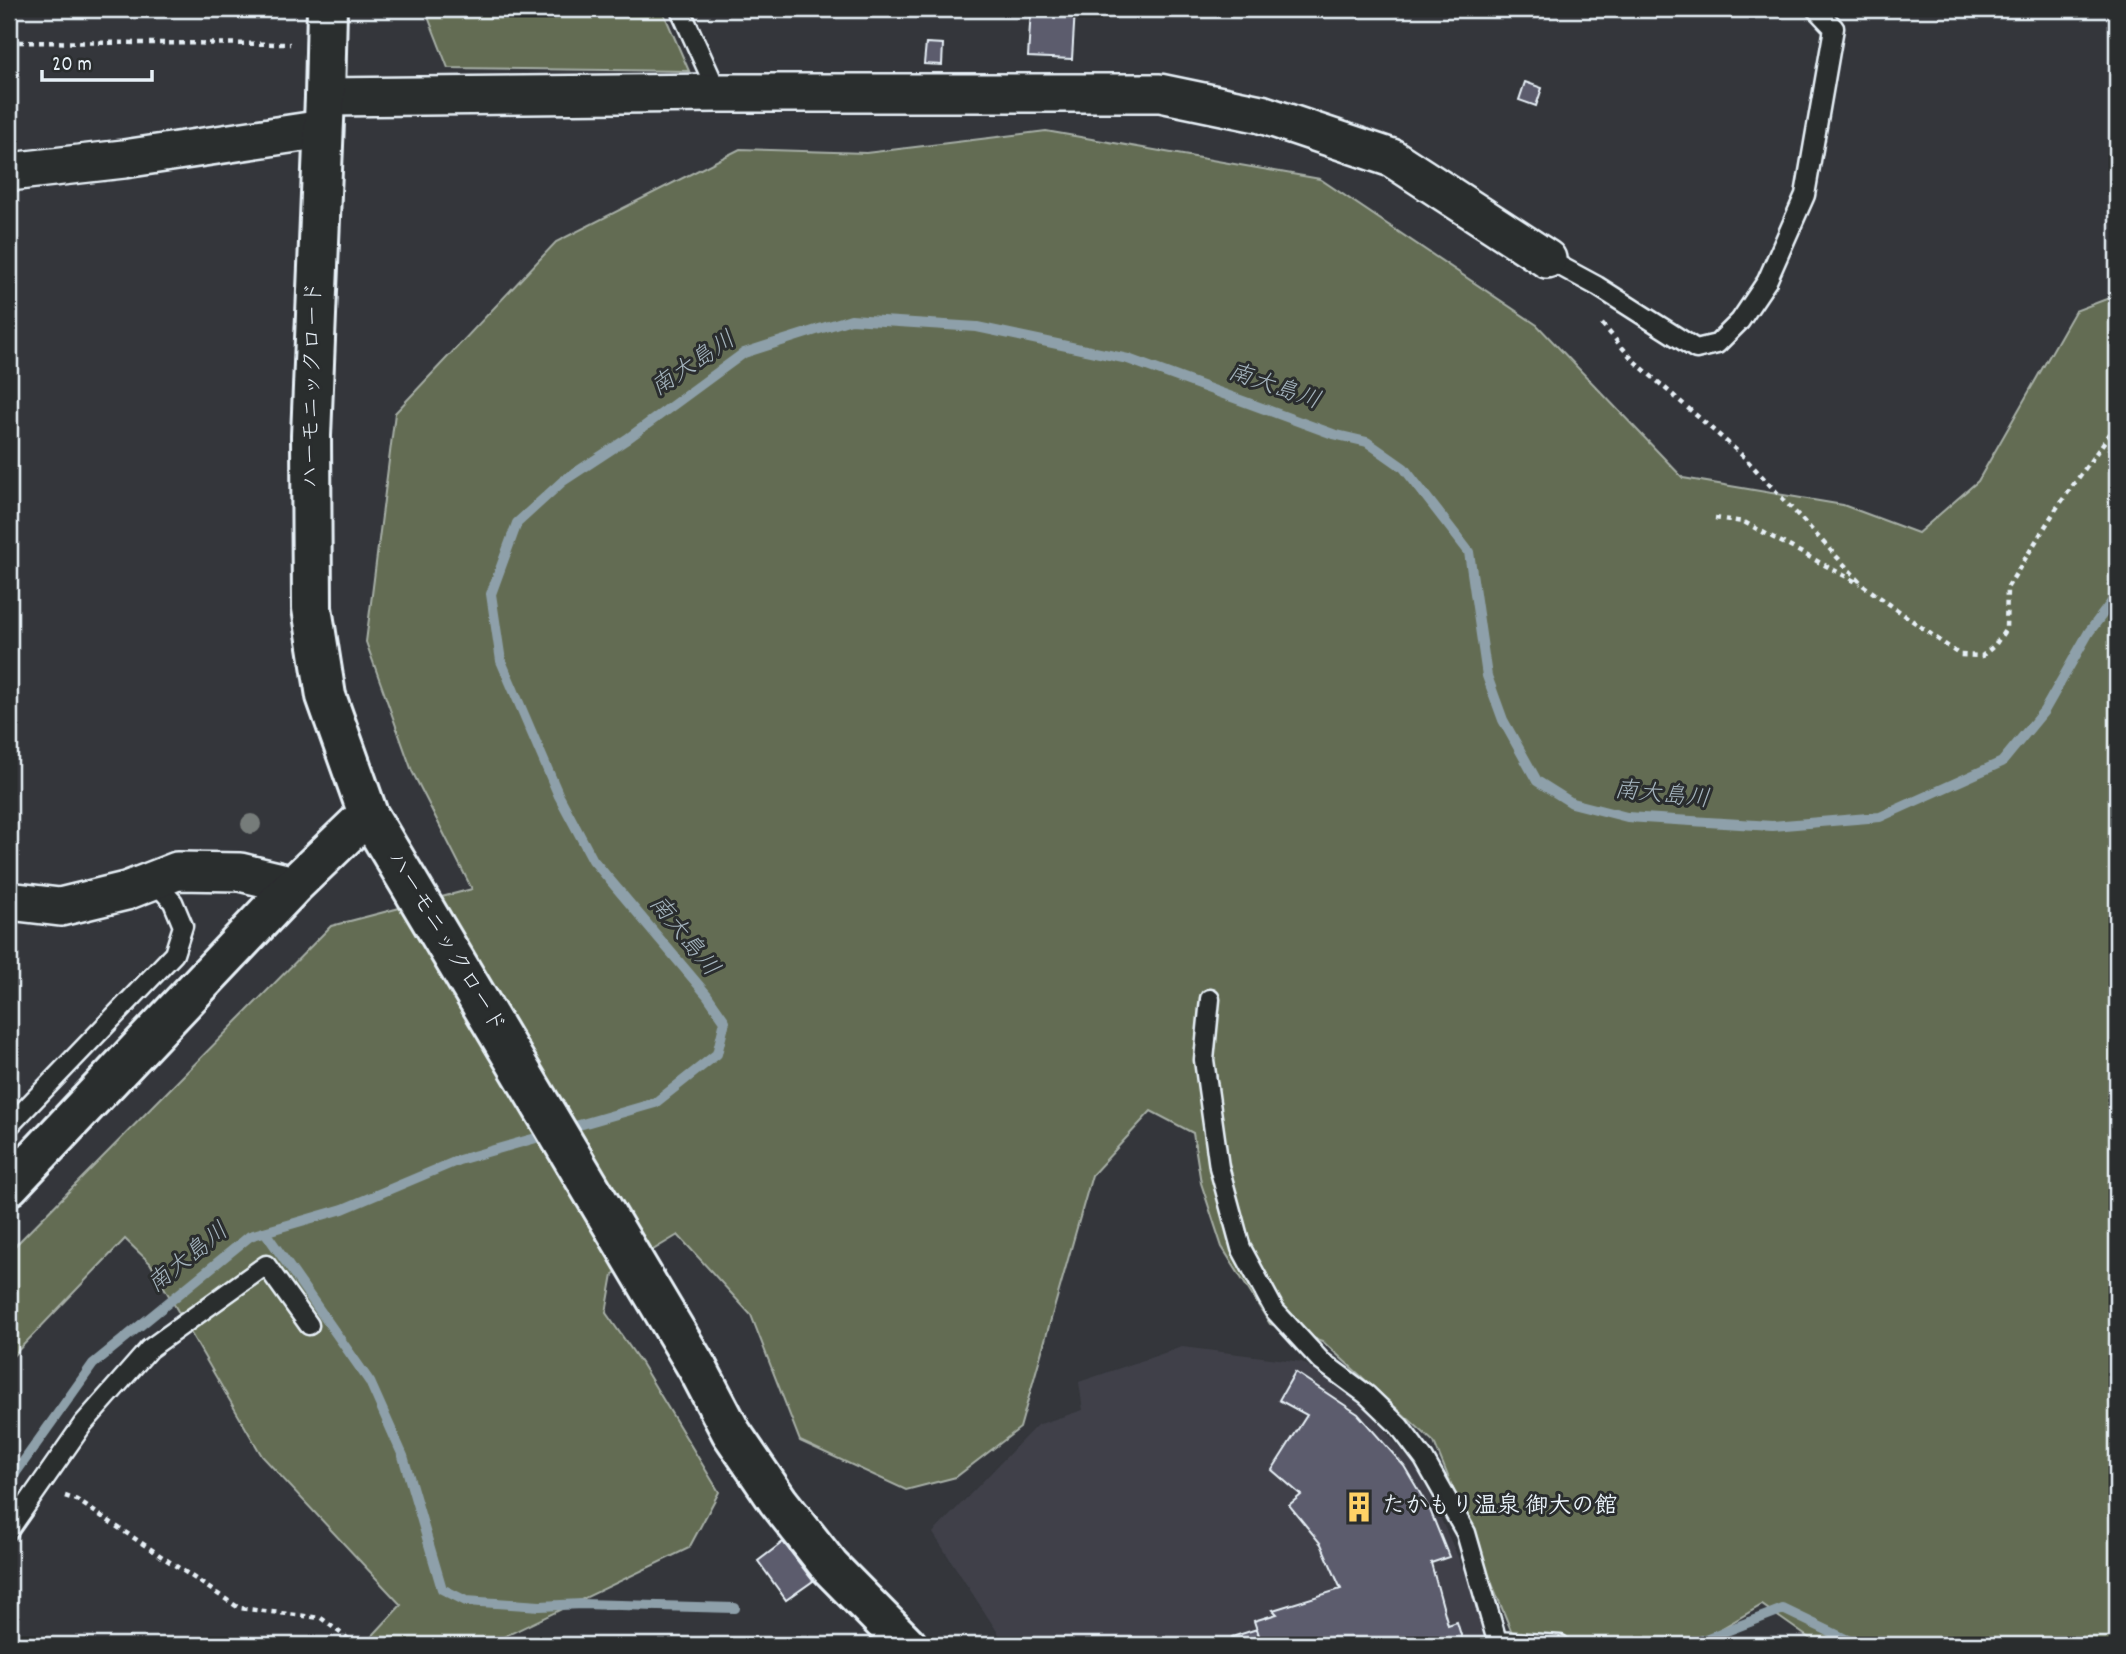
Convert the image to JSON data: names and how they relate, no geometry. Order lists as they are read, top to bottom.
{
  "streets": {
    "street": ["ハーモニックロード"]
  },
  "water": ["南大島川"],
  "places": {
    "building": ["たかもり温泉 御大の館"]
  },
  "scale_bar": "20 m"
}
